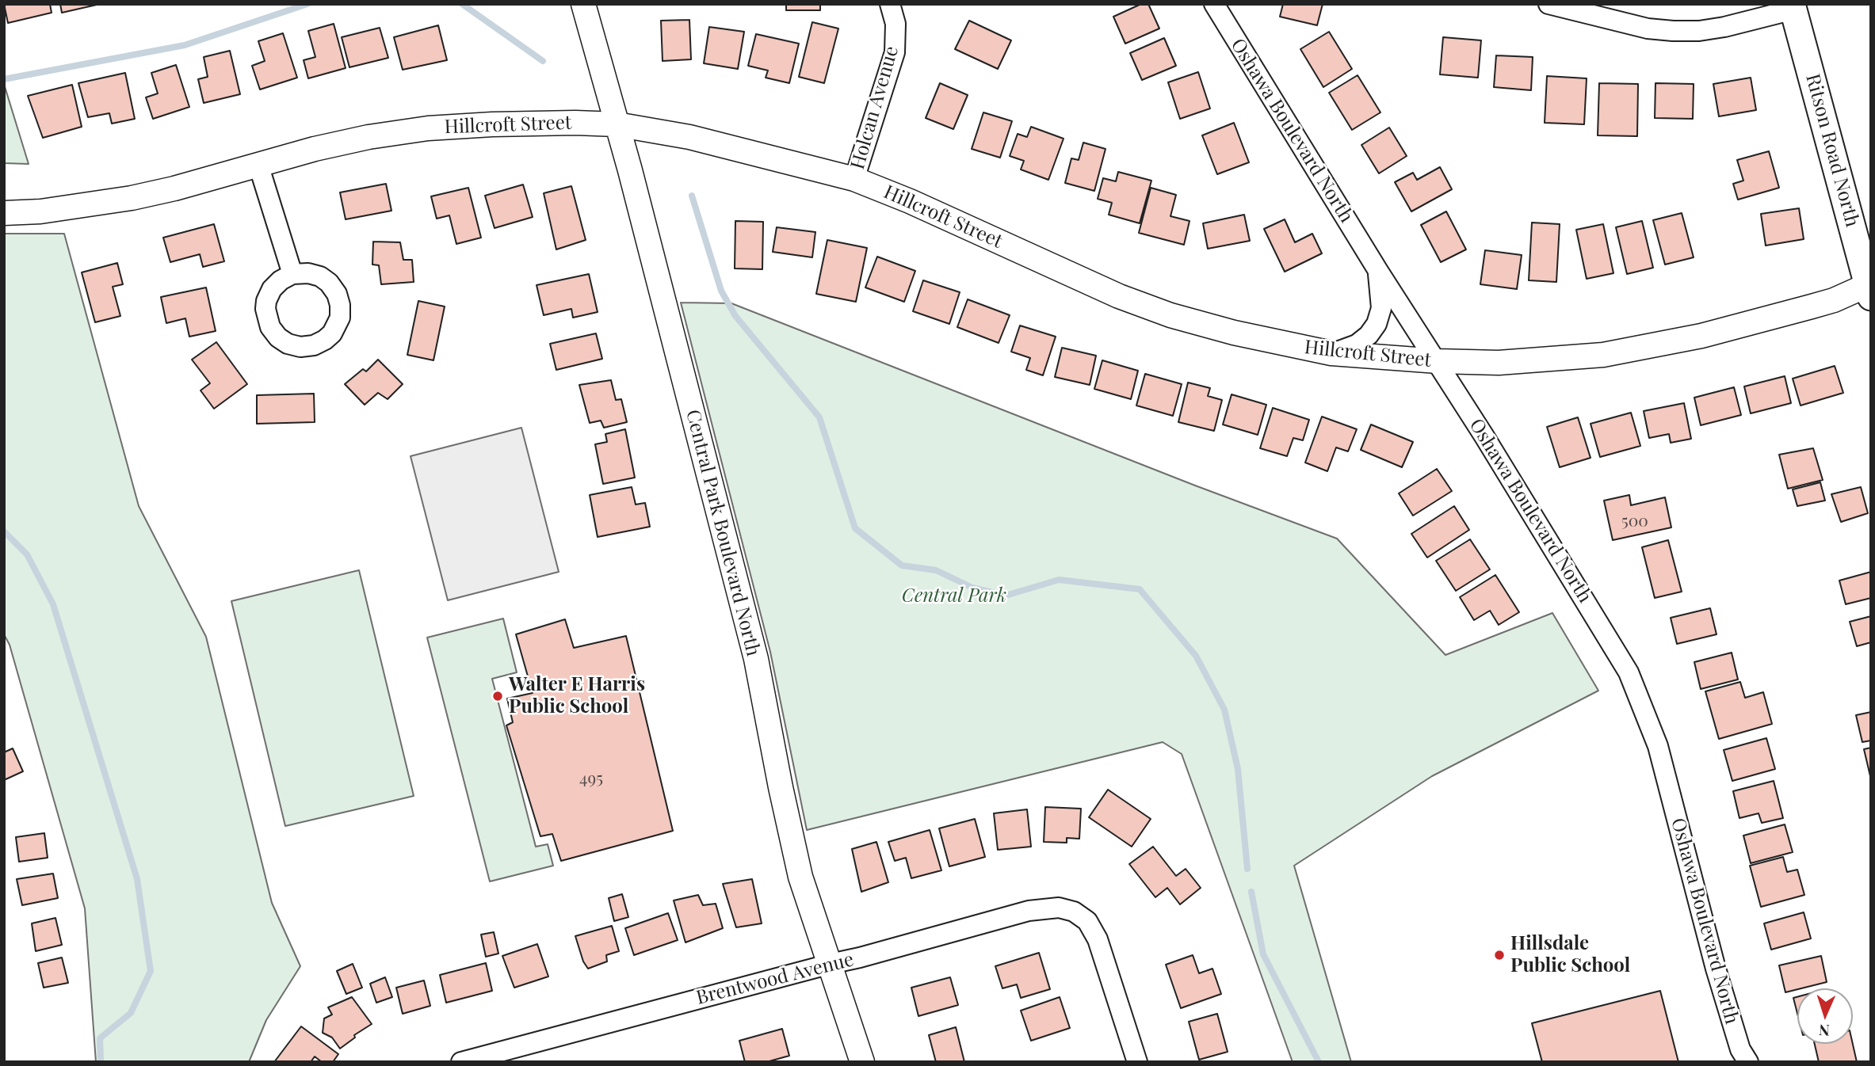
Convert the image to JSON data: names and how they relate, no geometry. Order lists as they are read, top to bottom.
{
  "streets": {
    "main road": ["Ritson Road North"],
    "street": [
      "Holcan Avenue",
      "Hillcroft Street",
      "Oshawa Boulevard North",
      "Central Park Boulevard North",
      "Brentwood Avenue"
    ]
  },
  "crossings": [
    ["Holcan Avenue", "Hillcroft Street"],
    ["Hillcroft Street", "Oshawa Boulevard North"],
    ["Hillcroft Street", "Ritson Road North"],
    ["Hillcroft Street", "Central Park Boulevard North"],
    ["Central Park Boulevard North", "Brentwood Avenue"]
  ],
  "parks": ["Central Park"],
  "places": ["Walter E Harris Public School", "Hillsdale Public School"],
  "house_numbers": ["500", "495"],
  "north": "bottom"
}
